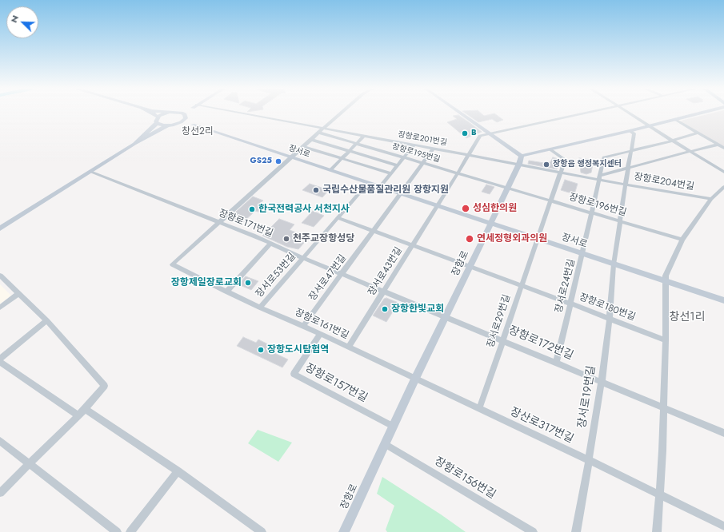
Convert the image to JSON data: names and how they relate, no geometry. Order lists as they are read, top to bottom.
{
  "streets": {
    "street": [
      "장항로201번길",
      "장서로",
      "장항로195번길",
      "장항로204번길",
      "장항로196번길",
      "장항로171번길",
      "장항로",
      "장서로43번길",
      "장서로53번길",
      "장서로47번길",
      "장서로24번길",
      "장항로180번길",
      "장서로29번길",
      "장항로161번길",
      "장항로172번길",
      "장항로157번길",
      "장서로19번길",
      "장산로317번길",
      "장항로156번길"
    ]
  },
  "crossings": [
    ["장항로201번길", "장항로195번길"],
    ["장항로201번길", "장항로204번길"],
    ["장항로201번길", "장항로"],
    ["장항로201번길", "장서로43번길"],
    ["장서로", "장항로"],
    ["장서로", "장서로43번길"],
    ["장서로", "장서로53번길"],
    ["장서로", "장서로47번길"],
    ["장서로", "장서로24번길"],
    ["장서로", "장서로29번길"],
    ["장서로", "장서로19번길"],
    ["장항로195번길", "장항로196번길"],
    ["장항로195번길", "장항로"],
    ["장항로195번길", "장서로43번길"],
    ["장항로204번길", "장항로"],
    ["장항로204번길", "장서로24번길"],
    ["장항로204번길", "장서로29번길"],
    ["장항로204번길", "장서로19번길"],
    ["장항로196번길", "장항로"],
    ["장항로196번길", "장서로24번길"],
    ["장항로196번길", "장서로29번길"],
    ["장항로196번길", "장서로19번길"],
    ["장항로171번길", "장항로"],
    ["장항로171번길", "장서로43번길"],
    ["장항로171번길", "장서로53번길"],
    ["장항로171번길", "장서로47번길"],
    ["장항로171번길", "장항로161번길"],
    ["장항로171번길", "장항로172번길"],
    ["장항로", "장항로180번길"],
    ["장항로", "장항로161번길"],
    ["장항로", "장항로172번길"],
    ["장항로", "장항로157번길"],
    ["장항로", "장산로317번길"],
    ["장항로", "장항로156번길"],
    ["장서로43번길", "장항로180번길"],
    ["장서로43번길", "장항로161번길"],
    ["장서로53번길", "장항로180번길"],
    ["장서로53번길", "장항로161번길"],
    ["장서로47번길", "장항로180번길"],
    ["장서로47번길", "장항로161번길"],
    ["장서로24번길", "장항로180번길"],
    ["장서로24번길", "장항로172번길"],
    ["장서로24번길", "장서로19번길"],
    ["장항로180번길", "장서로29번길"],
    ["장항로180번길", "장서로19번길"],
    ["장서로29번길", "장항로172번길"],
    ["장서로29번길", "장산로317번길"],
    ["장항로161번길", "장항로157번길"],
    ["장항로161번길", "장산로317번길"],
    ["장항로172번길", "장서로19번길"],
    ["장서로19번길", "장산로317번길"]
  ],
  "districts": ["창선2리", "창선1리"],
  "places": [
    "B",
    "GS25",
    "장항읍 행정복지센터",
    "국립수산물품질관리원 장항지원",
    "성심한의원",
    "한국전력공사 서천지사",
    "천주교장항성당",
    "연세정형외과의원",
    "장항제일장로교회",
    "장항한빛교회",
    "장항도시탐험역"
  ],
  "north": "top left"
}
